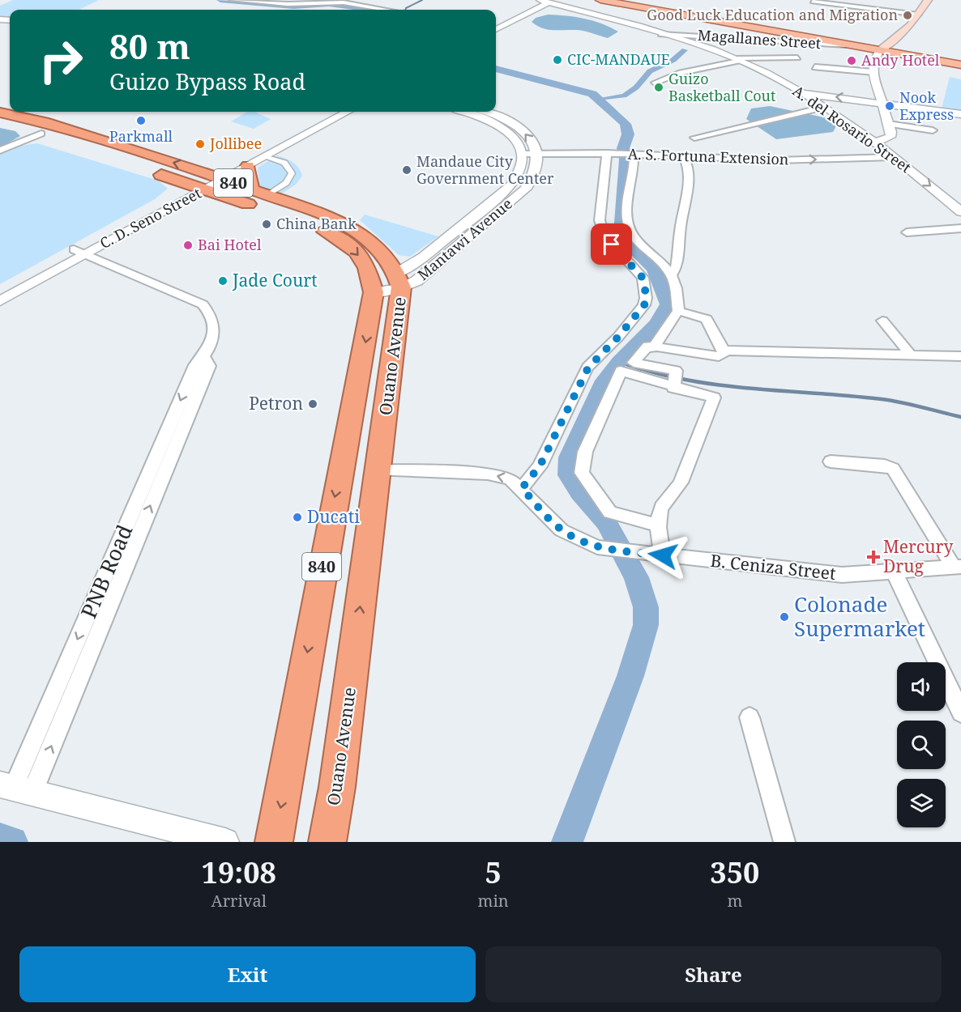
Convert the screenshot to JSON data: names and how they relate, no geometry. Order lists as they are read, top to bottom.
{
  "streets": {
    "highway": ["840", "Ouano Avenue"],
    "street": [
      "Magallanes Street",
      "A. del Rosario Street",
      "A. S. Fortuna Extension",
      "C. D. Seno Street",
      "Mantawi Avenue",
      "B. Ceniza Street",
      "PNB Road"
    ]
  },
  "crossings": [
    ["Magallanes Street", "A. del Rosario Street"],
    ["A. del Rosario Street", "A. S. Fortuna Extension"],
    ["A. S. Fortuna Extension", "Mantawi Avenue"],
    ["C. D. Seno Street", "Ouano Avenue"],
    ["C. D. Seno Street", "PNB Road"],
    ["Mantawi Avenue", "Ouano Avenue"],
    ["Ouano Avenue", "B. Ceniza Street"]
  ],
  "places": {
    "other": [
      "Good Luck Education and Migration",
      "CIC-MANDAUE",
      "Andy Hotel",
      "Guizo Basketball Cout",
      "Nook Express",
      "Parkmall",
      "Jollibee",
      "Mandaue City Government Center",
      "China Bank",
      "Bai Hotel",
      "Jade Court",
      "Petron",
      "Ducati",
      "Colonade Supermarket"
    ],
    "health": ["Mercury Drug"]
  },
  "page": {
    "turn": ["80 m", "Guizo Bypass Road"],
    "eta": [
      "19:08",
      "Arrival",
      "5",
      "min",
      "350",
      "m"
    ],
    "buttons": ["Exit", "Share"]
  }
}
